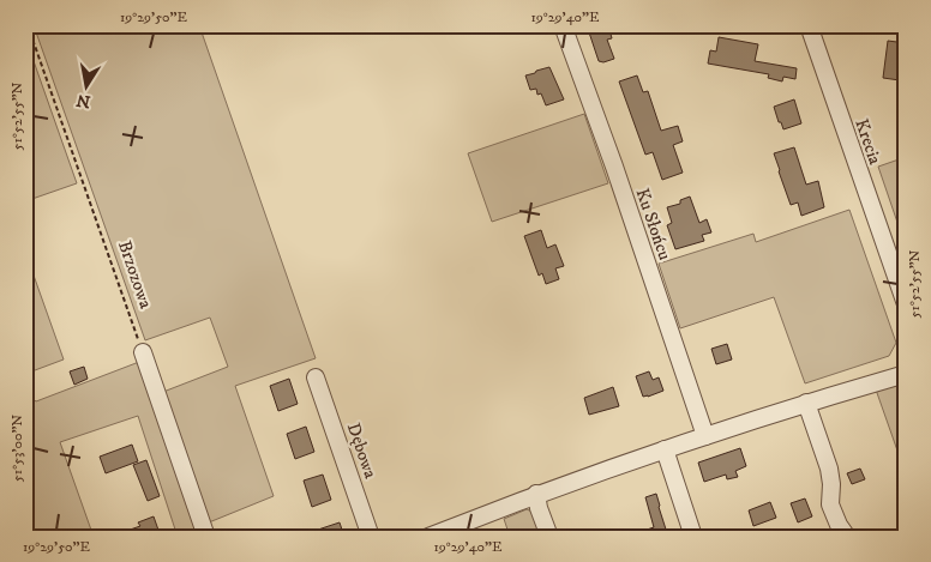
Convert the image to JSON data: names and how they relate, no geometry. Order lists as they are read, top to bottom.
{
  "streets": {
    "street": ["Krecia", "Ku Słońcu", "Dębowa"],
    "path": ["Brzozowa"]
  },
  "north": "bottom",
  "coordinates": [
    "19°29'50\"E",
    "19°29'40\"E",
    "51°52'55\"N",
    "51°53'00\"N"
  ]
}
